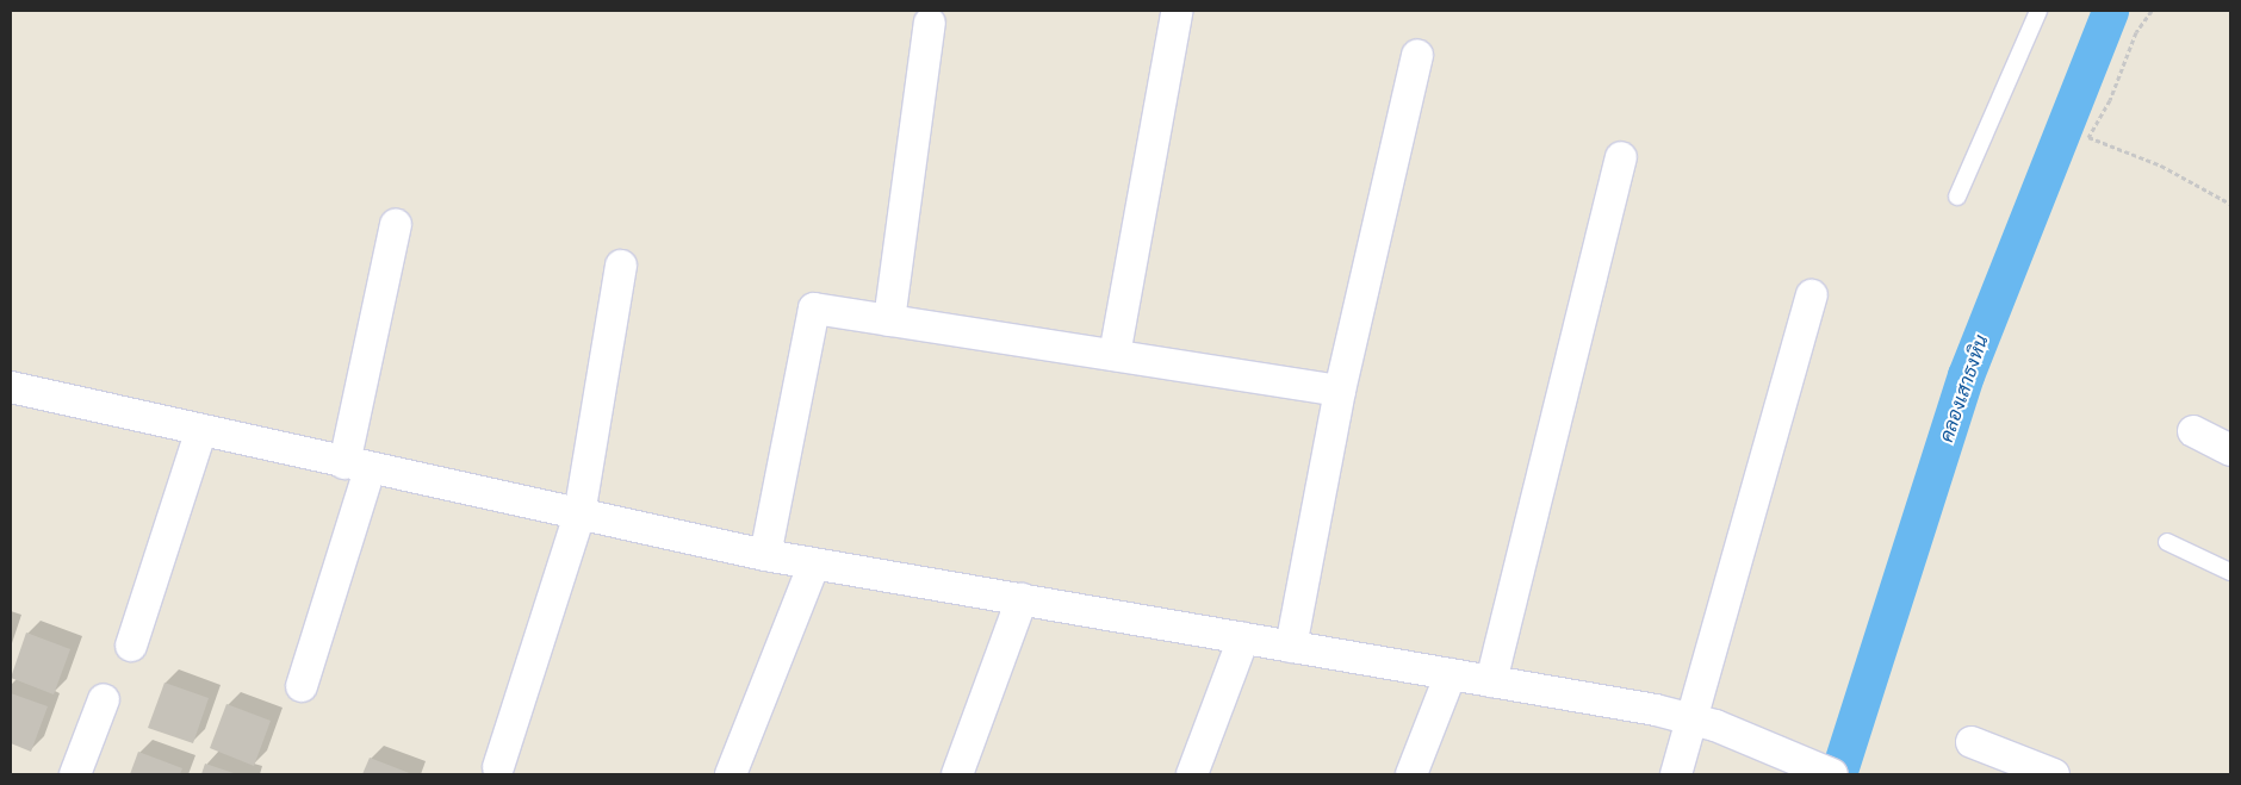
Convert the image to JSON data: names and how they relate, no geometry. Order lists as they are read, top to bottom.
{
  "water": ["คลองเสาธงหิน"]
}
